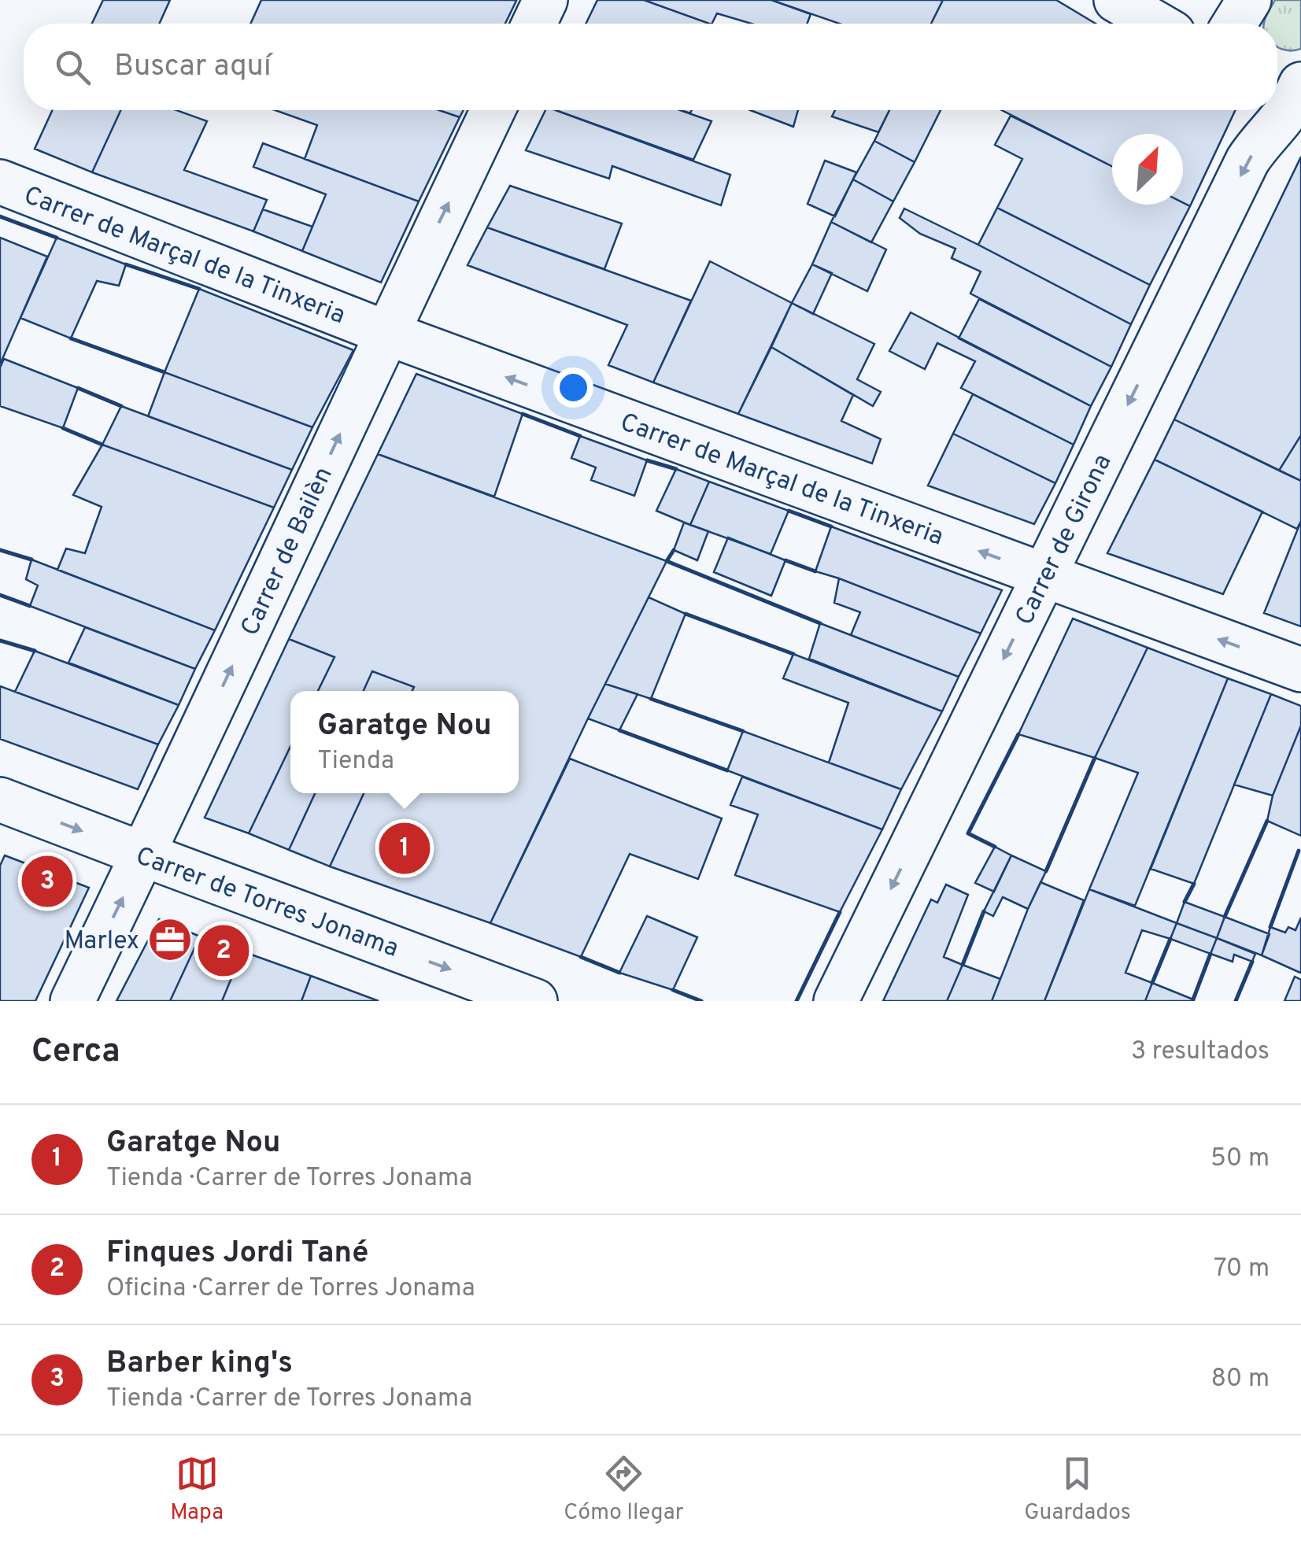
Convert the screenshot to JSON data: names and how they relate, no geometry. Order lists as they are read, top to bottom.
{
  "streets": {
    "street": [
      "Carrer de Marçal de la Tinxeria",
      "Carrer de Girona",
      "Carrer de Bailèn",
      "Carrer de Torres Jonama"
    ]
  },
  "crossings": [
    ["Carrer de Marçal de la Tinxeria", "Carrer de Girona"],
    ["Carrer de Marçal de la Tinxeria", "Carrer de Bailèn"],
    ["Carrer de Bailèn", "Carrer de Torres Jonama"]
  ],
  "one_way": [
    "Carrer de Marçal de la Tinxeria",
    "Carrer de Girona",
    "Carrer de Bailèn",
    "Carrer de Torres Jonama"
  ],
  "places": {
    "office": ["Marlex"]
  },
  "north": "top right",
  "page": {
    "search": "Buscar aquí",
    "popup": ["Garatge Nou", "Tienda"],
    "pins": ["1", "3", "2"],
    "heading": ["Cerca", "3 resultados"],
    "list": [
      {
        "mark": "1",
        "name": "Garatge Nou",
        "note": "Tienda · Carrer de Torres Jonama",
        "value": "50 m"
      },
      {
        "mark": "2",
        "name": "Finques Jordi Tané",
        "note": "Oficina · Carrer de Torres Jonama",
        "value": "70 m"
      },
      {
        "mark": "3",
        "name": "Barber king's",
        "note": "Tienda · Carrer de Torres Jonama",
        "value": "80 m"
      }
    ],
    "nav": ["Mapa", "Cómo llegar", "Guardados"]
  }
}
